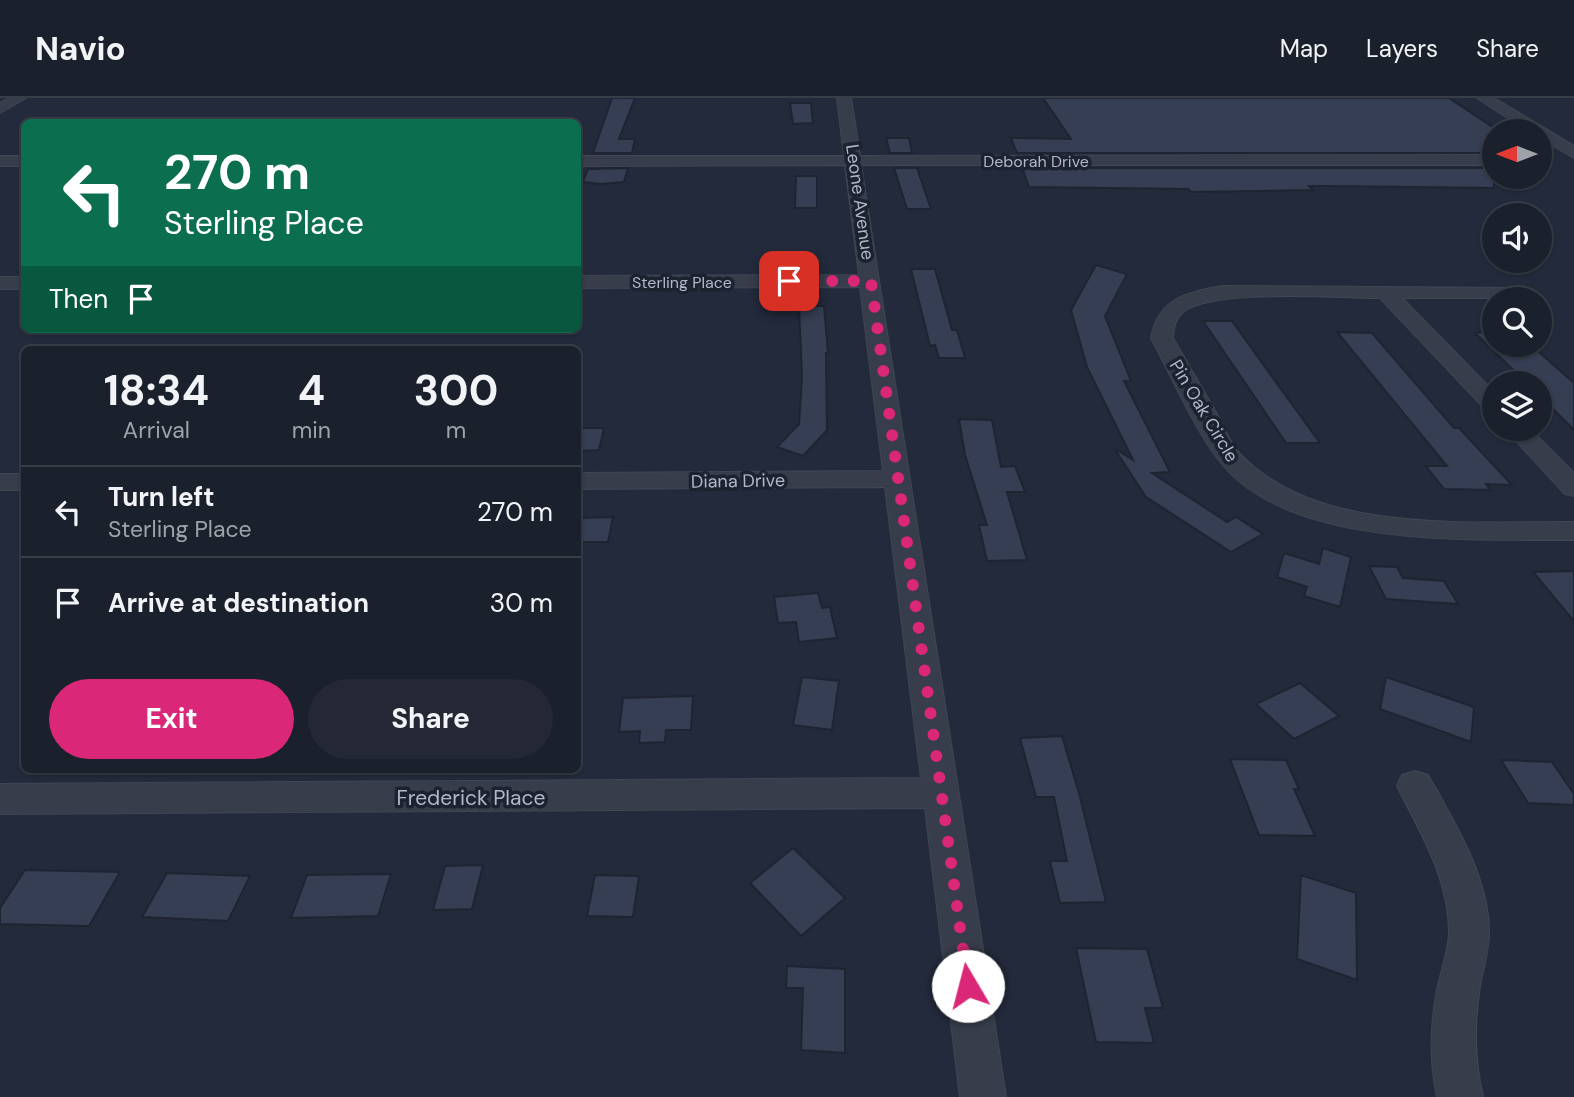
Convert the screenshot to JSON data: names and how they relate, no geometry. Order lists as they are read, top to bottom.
{
  "streets": {
    "street": [
      "Deborah Drive",
      "Leone Avenue",
      "Sterling Place",
      "Pin Oak Circle",
      "Diana Drive",
      "Frederick Place"
    ]
  },
  "crossings": [
    ["Deborah Drive", "Leone Avenue"],
    ["Leone Avenue", "Sterling Place"],
    ["Leone Avenue", "Diana Drive"],
    ["Leone Avenue", "Frederick Place"]
  ],
  "north": "left",
  "page": {
    "header": "Navio",
    "nav": ["Map", "Layers", "Share"],
    "turn": ["270 m", "Sterling Place"],
    "then": "Then",
    "eta": [
      "18:34",
      "Arrival",
      "4",
      "min",
      "300",
      "m"
    ],
    "list": [
      {
        "name": "Turn left",
        "note": "Sterling Place",
        "value": "270 m"
      },
      {
        "name": "Arrive at destination",
        "value": "30 m"
      }
    ],
    "buttons": ["Exit", "Share"]
  }
}
